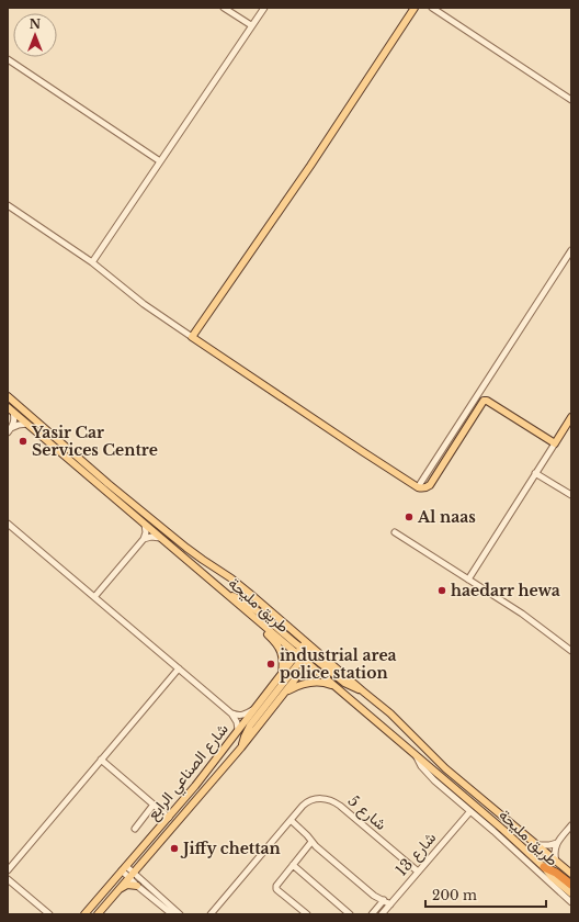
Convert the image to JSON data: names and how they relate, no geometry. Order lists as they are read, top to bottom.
{
  "streets": {
    "main road": ["طريق مليحة", "شارع الصناعي الرابع"],
    "street": ["شارع 5", "شارع 13"]
  },
  "crossings": [
    ["طريق مليحة", "شارع الصناعي الرابع"],
    ["شارع 5", "شارع 13"]
  ],
  "places": [
    "Yasir Car Services Centre",
    "Al naas",
    "haedarr hewa",
    "industrial area police station",
    "Jiffy chettan"
  ],
  "scale_bar": "200 m",
  "north": "top"
}
